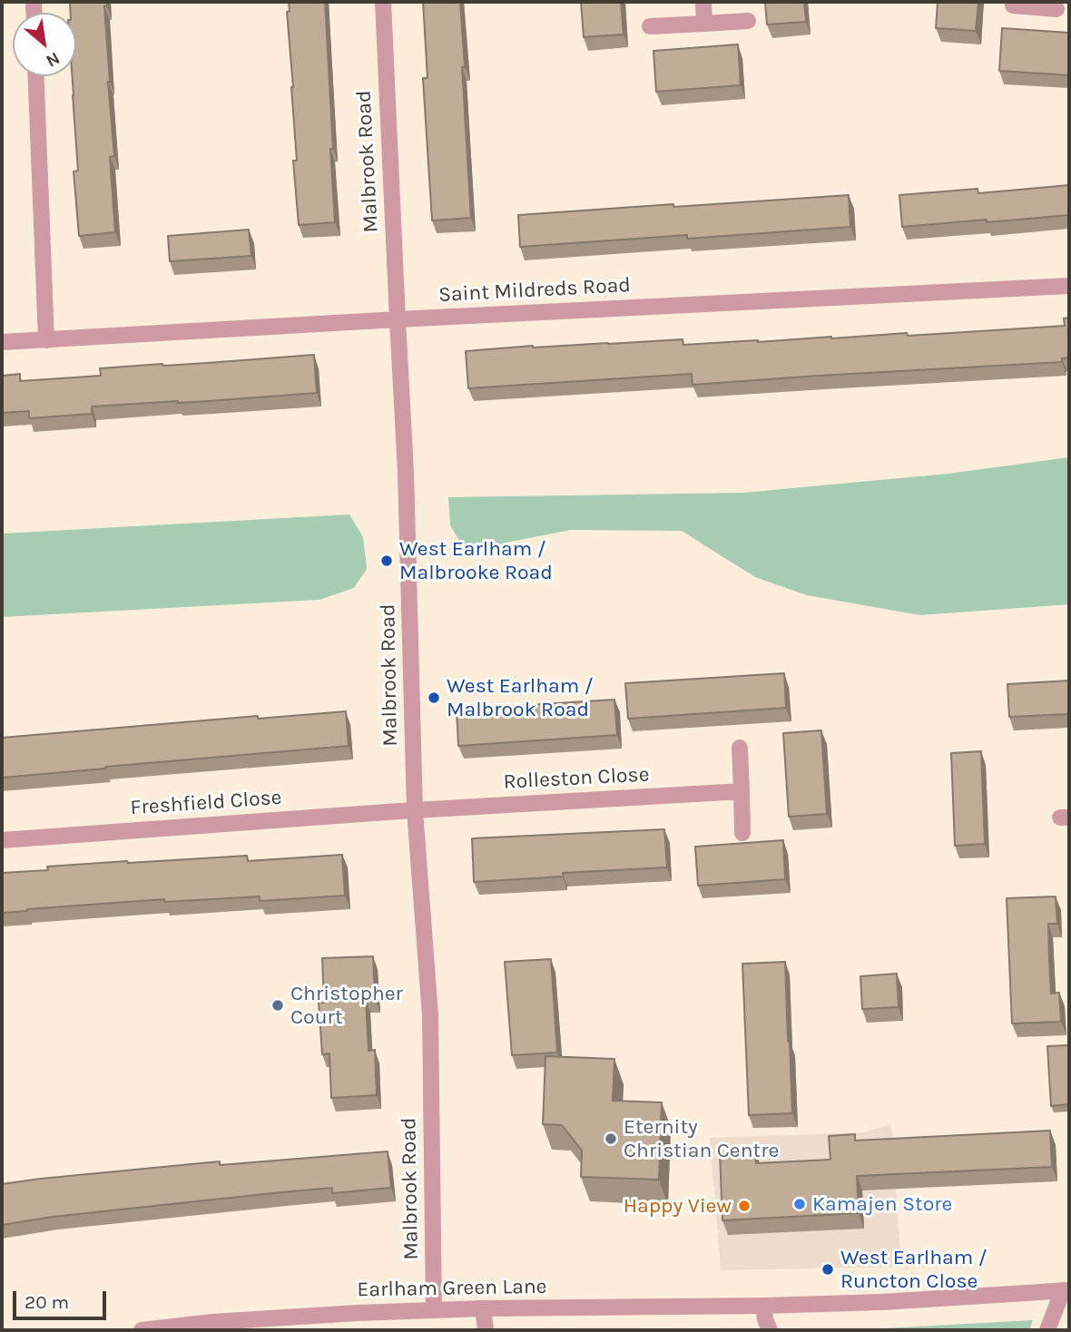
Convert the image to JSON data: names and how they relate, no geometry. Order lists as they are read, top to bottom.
{
  "streets": {
    "street": [
      "Malbrook Road",
      "Saint Mildreds Road",
      "Rolleston Close",
      "Freshfield Close",
      "Earlham Green Lane"
    ]
  },
  "crossings": [
    ["Malbrook Road", "Saint Mildreds Road"],
    ["Malbrook Road", "Rolleston Close"],
    ["Malbrook Road", "Freshfield Close"],
    ["Malbrook Road", "Earlham Green Lane"],
    ["Rolleston Close", "Freshfield Close"]
  ],
  "places": [
    "West Earlham / Malbrooke Road",
    "West Earlham / Malbrook Road",
    "Christopher Court",
    "Eternity Christian Centre",
    "Kamajen Store",
    "Happy View",
    "West Earlham / Runcton Close"
  ],
  "scale_bar": "20 m",
  "north": "bottom right"
}
